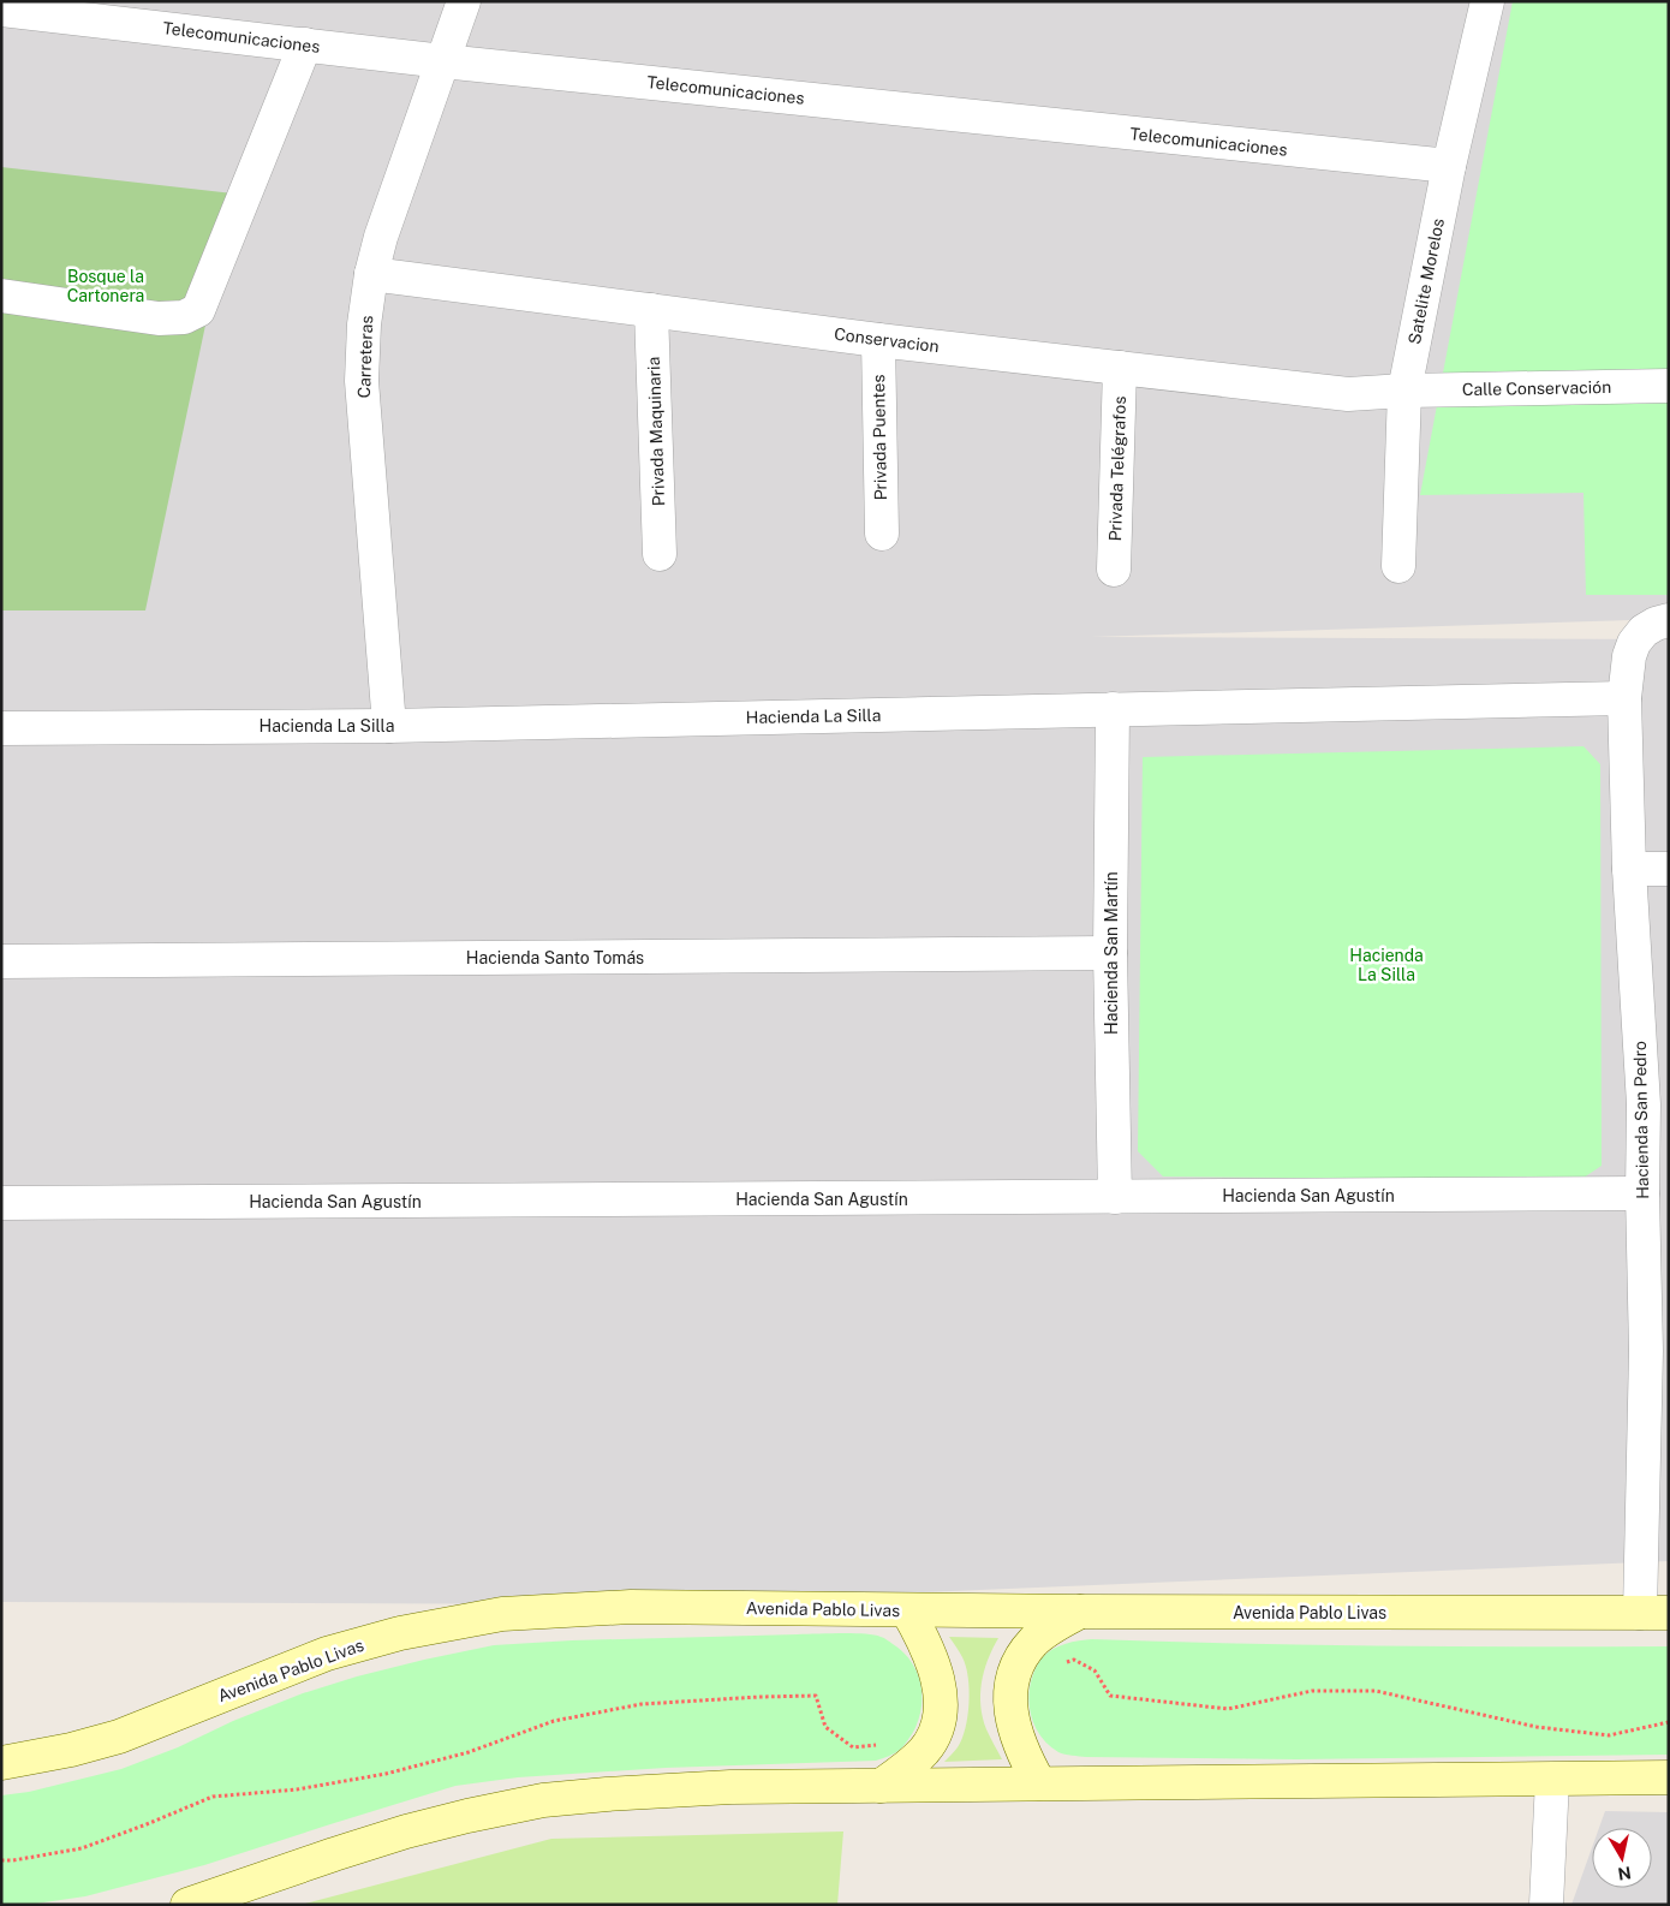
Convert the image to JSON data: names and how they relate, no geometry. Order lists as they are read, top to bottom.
{
  "streets": {
    "main road": ["Avenida Pablo Livas"],
    "street": [
      "Telecomunicaciones",
      "Satelite Morelos",
      "Conservacion",
      "Carreteras",
      "Calle Conservación",
      "Privada Maquinaria",
      "Privada Puentes",
      "Privada Telégrafos",
      "Hacienda La Silla",
      "Hacienda San Martín",
      "Hacienda Santo Tomás",
      "Hacienda San Pedro",
      "Hacienda San Agustín"
    ]
  },
  "crossings": [
    ["Telecomunicaciones", "Satelite Morelos"],
    ["Telecomunicaciones", "Carreteras"],
    ["Satelite Morelos", "Conservacion"],
    ["Satelite Morelos", "Calle Conservación"],
    ["Conservacion", "Carreteras"],
    ["Conservacion", "Calle Conservación"],
    ["Conservacion", "Privada Maquinaria"],
    ["Conservacion", "Privada Puentes"],
    ["Conservacion", "Privada Telégrafos"],
    ["Carreteras", "Hacienda La Silla"],
    ["Hacienda La Silla", "Hacienda San Martín"],
    ["Hacienda La Silla", "Hacienda San Pedro"],
    ["Hacienda San Martín", "Hacienda Santo Tomás"],
    ["Hacienda San Martín", "Hacienda San Agustín"],
    ["Hacienda San Pedro", "Hacienda San Agustín"],
    ["Hacienda San Pedro", "Avenida Pablo Livas"]
  ],
  "parks": ["Bosque la Cartonera", "Hacienda La Silla"],
  "north": "bottom"
}
